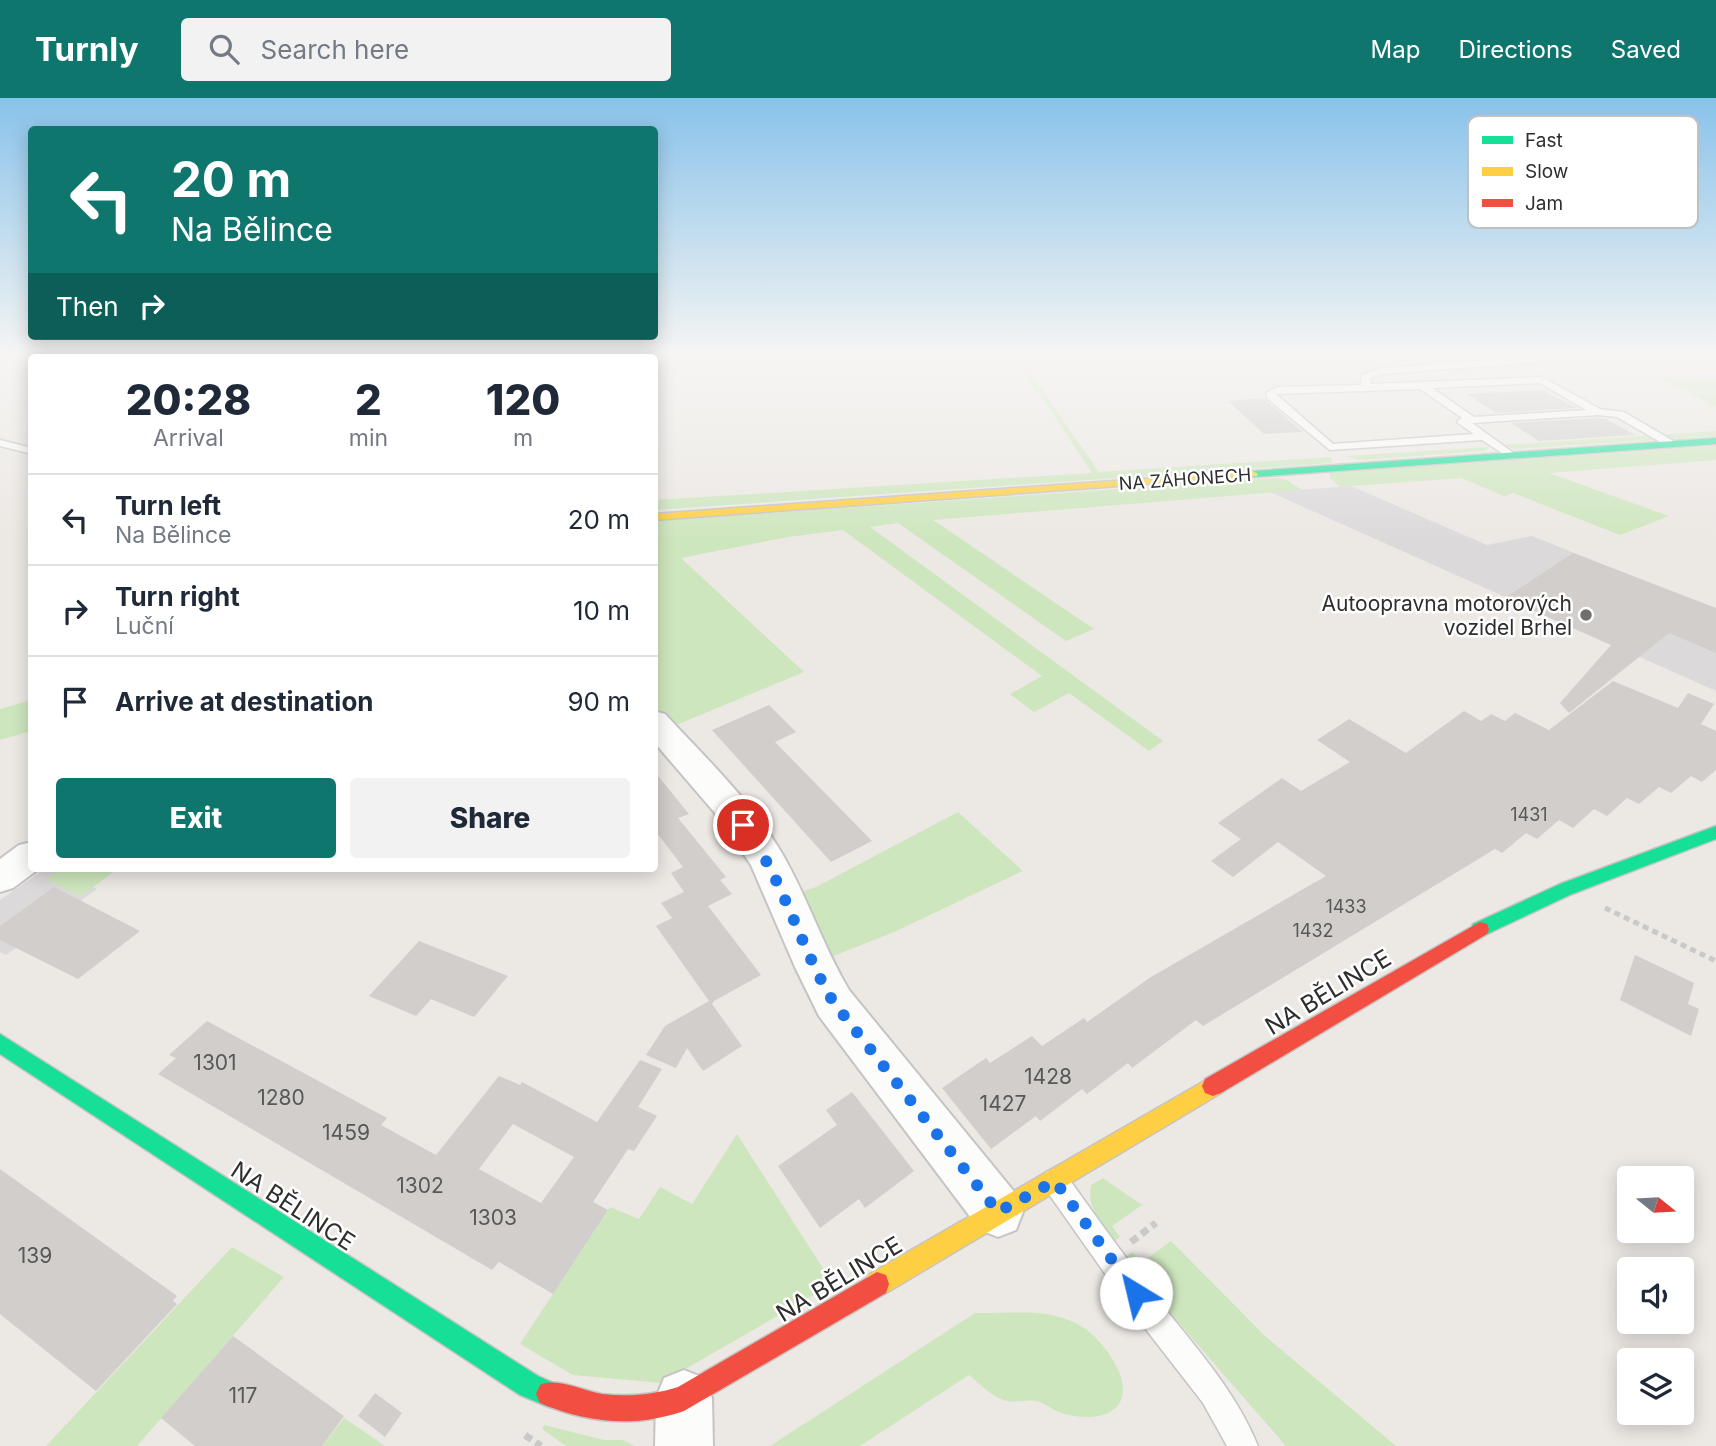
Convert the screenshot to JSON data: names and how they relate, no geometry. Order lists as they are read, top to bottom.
{
  "streets": {
    "street": ["NA ZÁHONECH", "NA BĚLINCE"]
  },
  "places": ["Autoopravna motorových vozidel Brhel"],
  "house_numbers": [
    "1431",
    "1433",
    "1432",
    "1301",
    "1428",
    "1280",
    "1427",
    "1459",
    "1302",
    "1303",
    "139",
    "117"
  ],
  "legend": ["Fast", "Slow", "Jam"],
  "north": "right",
  "page": {
    "header": "Turnly",
    "search": "Search here",
    "nav": ["Map", "Directions", "Saved"],
    "turn": ["20 m", "Na Bělince"],
    "then": "Then",
    "eta": [
      "20:28",
      "Arrival",
      "2",
      "min",
      "120",
      "m"
    ],
    "list": [
      {
        "name": "Turn left",
        "note": "Na Bělince",
        "value": "20 m"
      },
      {
        "name": "Turn right",
        "note": "Luční",
        "value": "10 m"
      },
      {
        "name": "Arrive at destination",
        "value": "90 m"
      }
    ],
    "buttons": ["Exit", "Share"]
  }
}
